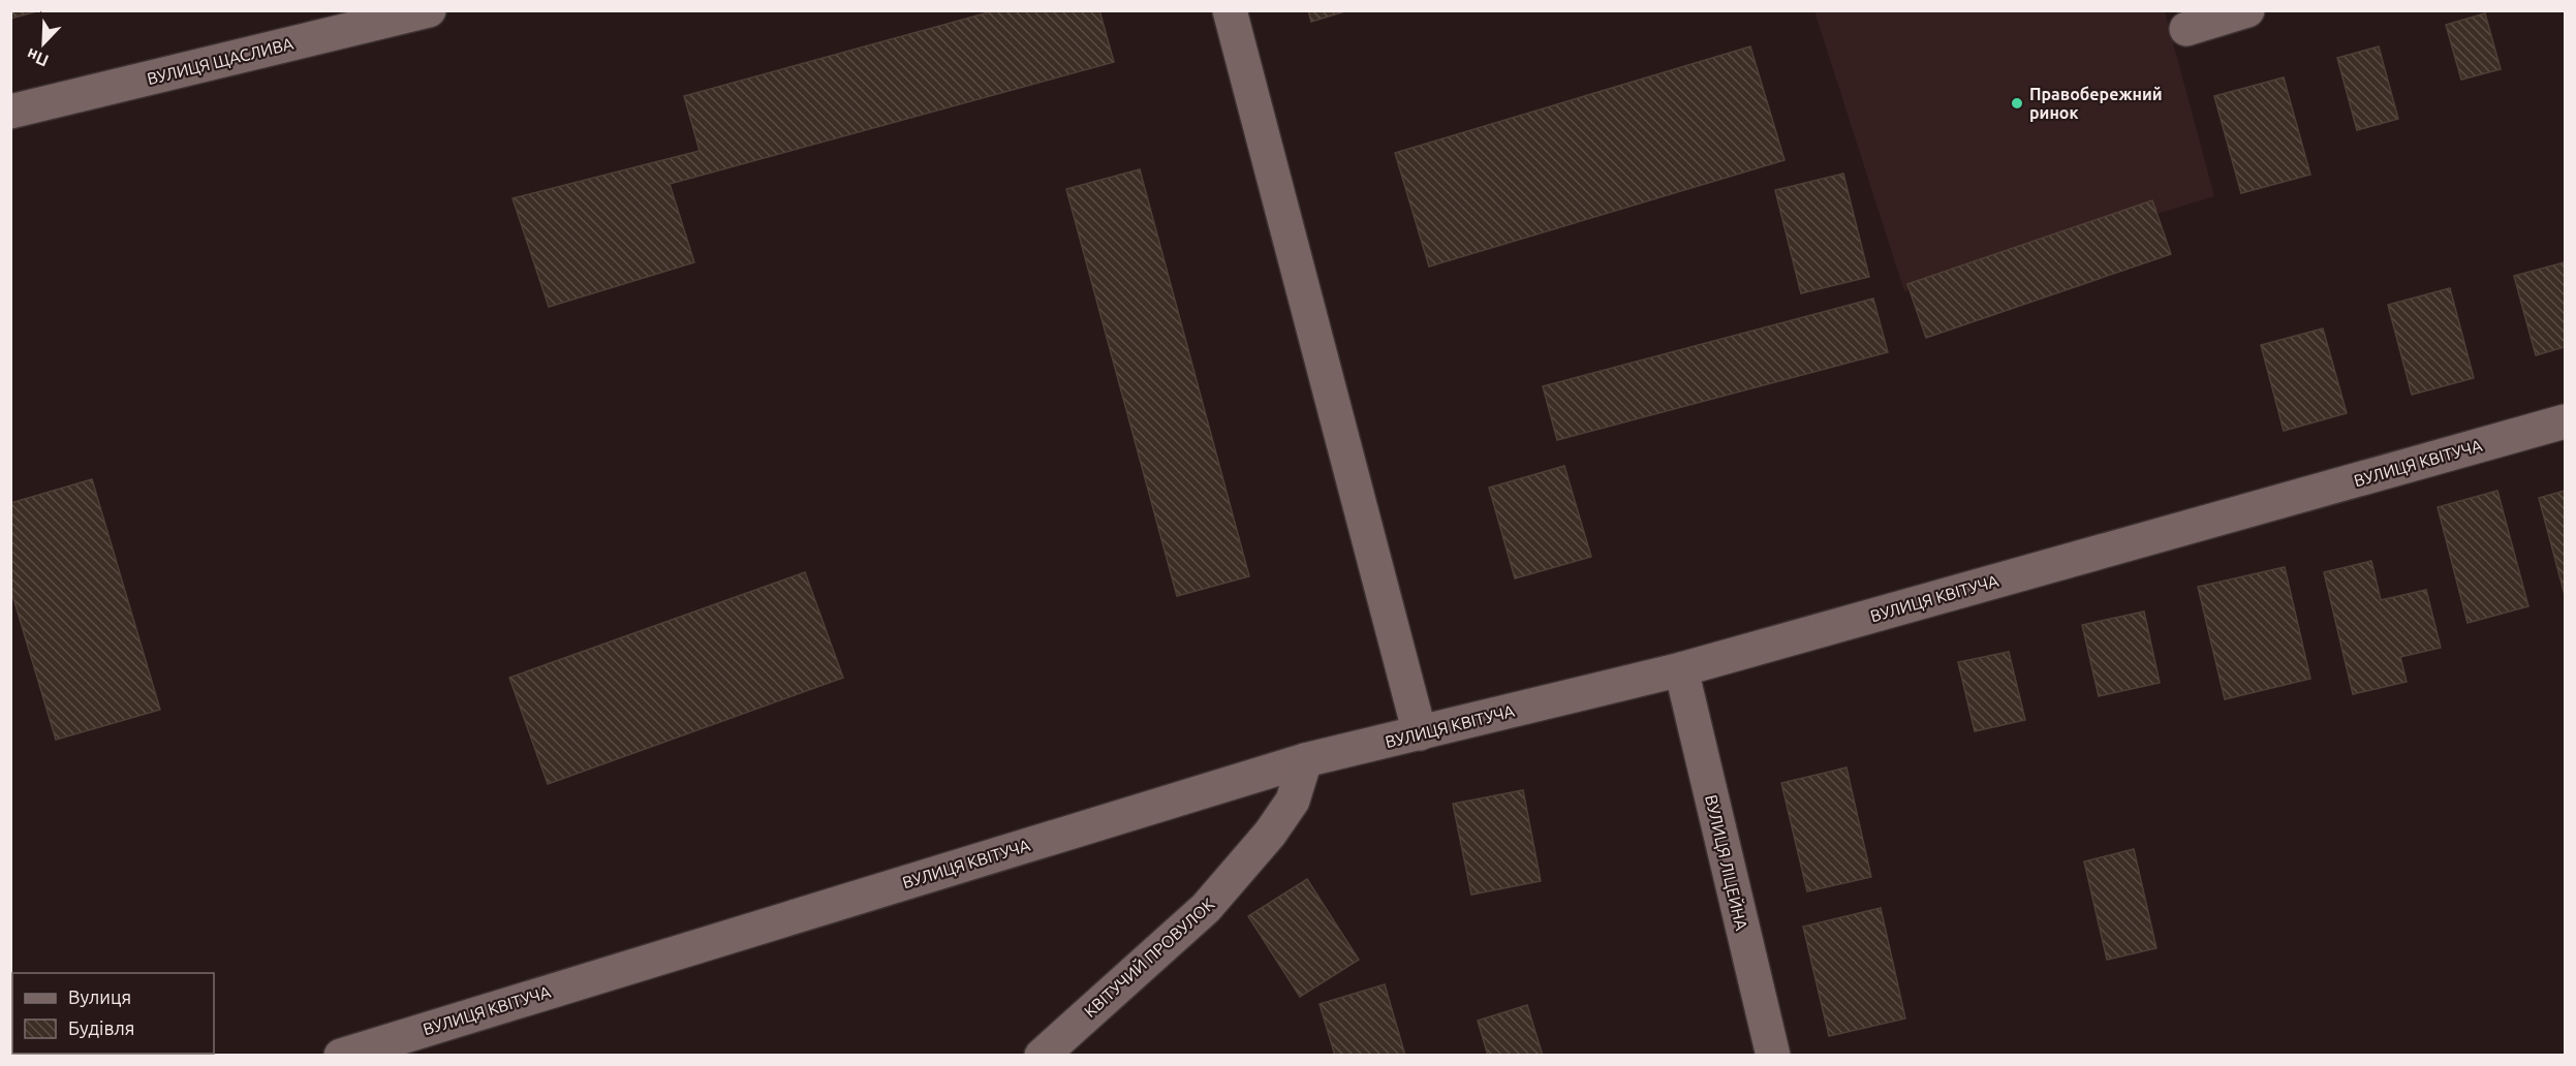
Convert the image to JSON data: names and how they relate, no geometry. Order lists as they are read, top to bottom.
{
  "streets": {
    "street": [
      "ВУЛИЦЯ ЩАСЛИВА",
      "ВУЛИЦЯ КВІТУЧА",
      "ВУЛИЦЯ ЛІЦЕЙНА",
      "КВІТУЧИЙ ПРОВУЛОК"
    ]
  },
  "crossings": [
    ["ВУЛИЦЯ КВІТУЧА", "ВУЛИЦЯ ЛІЦЕЙНА"],
    ["ВУЛИЦЯ КВІТУЧА", "КВІТУЧИЙ ПРОВУЛОК"]
  ],
  "places": ["Правобережний ринок"],
  "legend": ["Вулиця", "Будівля"],
  "north": "bottom left"
}
